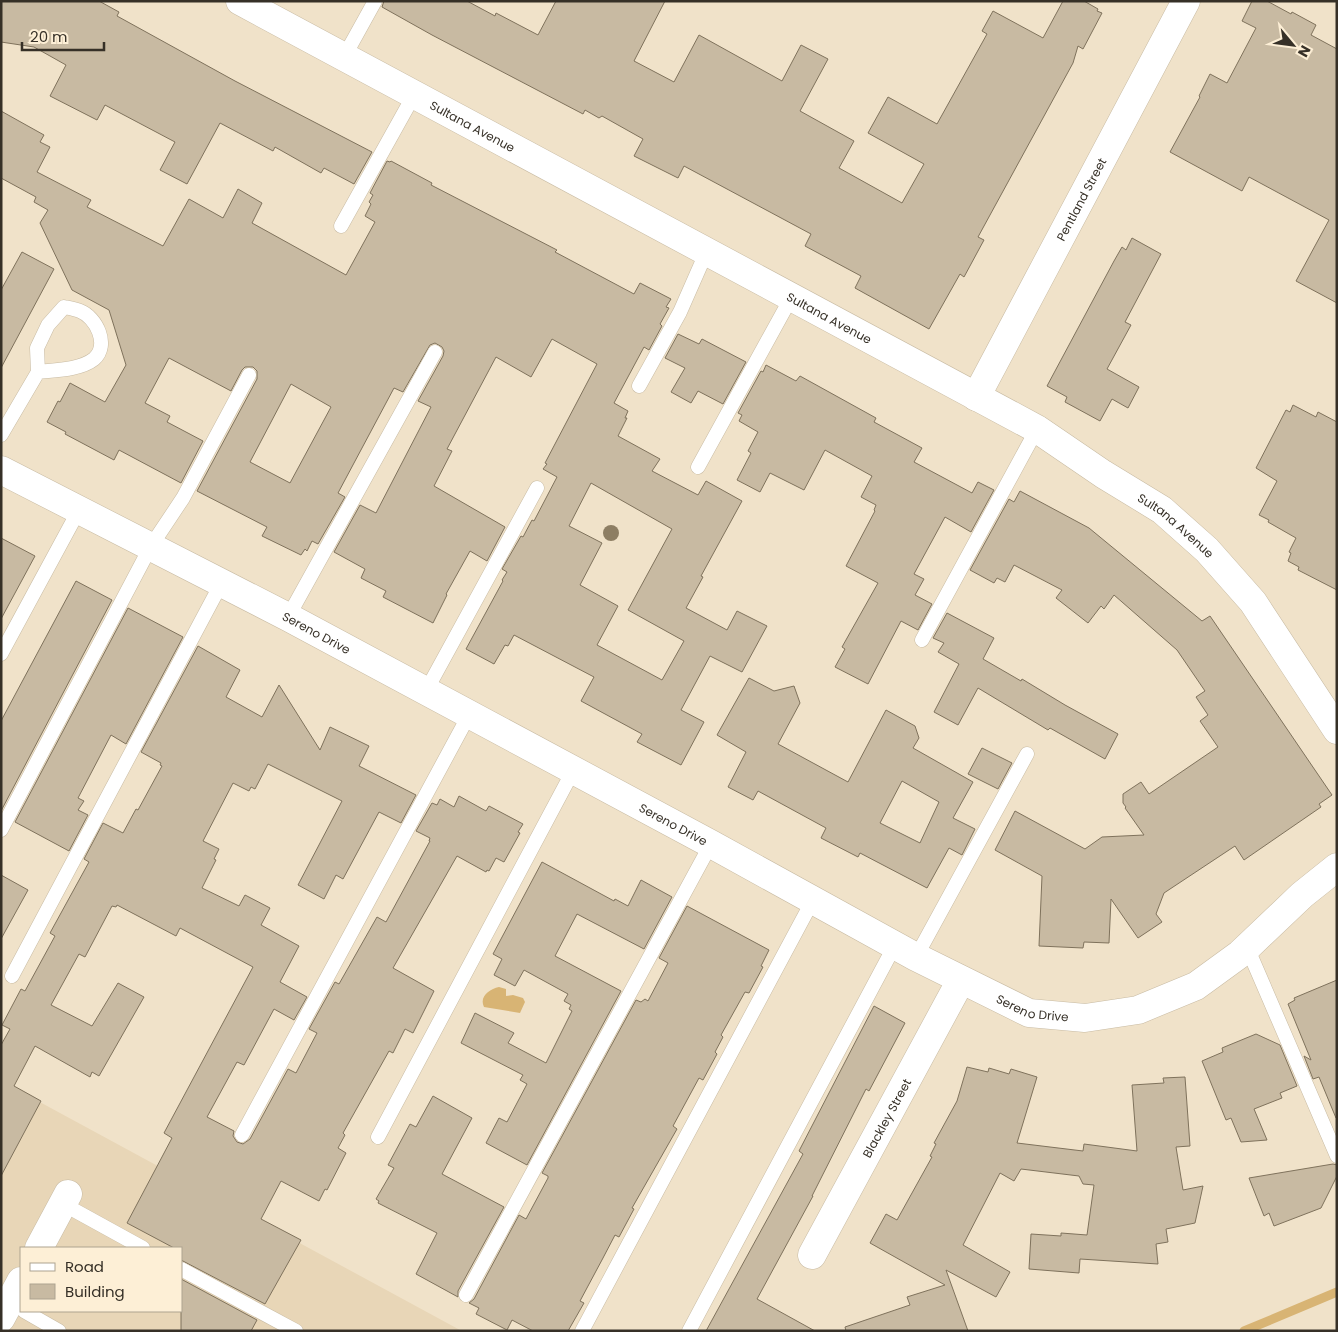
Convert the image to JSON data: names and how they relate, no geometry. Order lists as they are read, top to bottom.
{
  "streets": {
    "street": [
      "Sultana Avenue",
      "Pentland Street",
      "Sereno Drive",
      "Blackley Street"
    ]
  },
  "crossings": [
    ["Sultana Avenue", "Pentland Street"],
    ["Sereno Drive", "Blackley Street"]
  ],
  "legend": ["Road", "Building"],
  "scale_bar": "20 m",
  "north": "bottom right"
}
